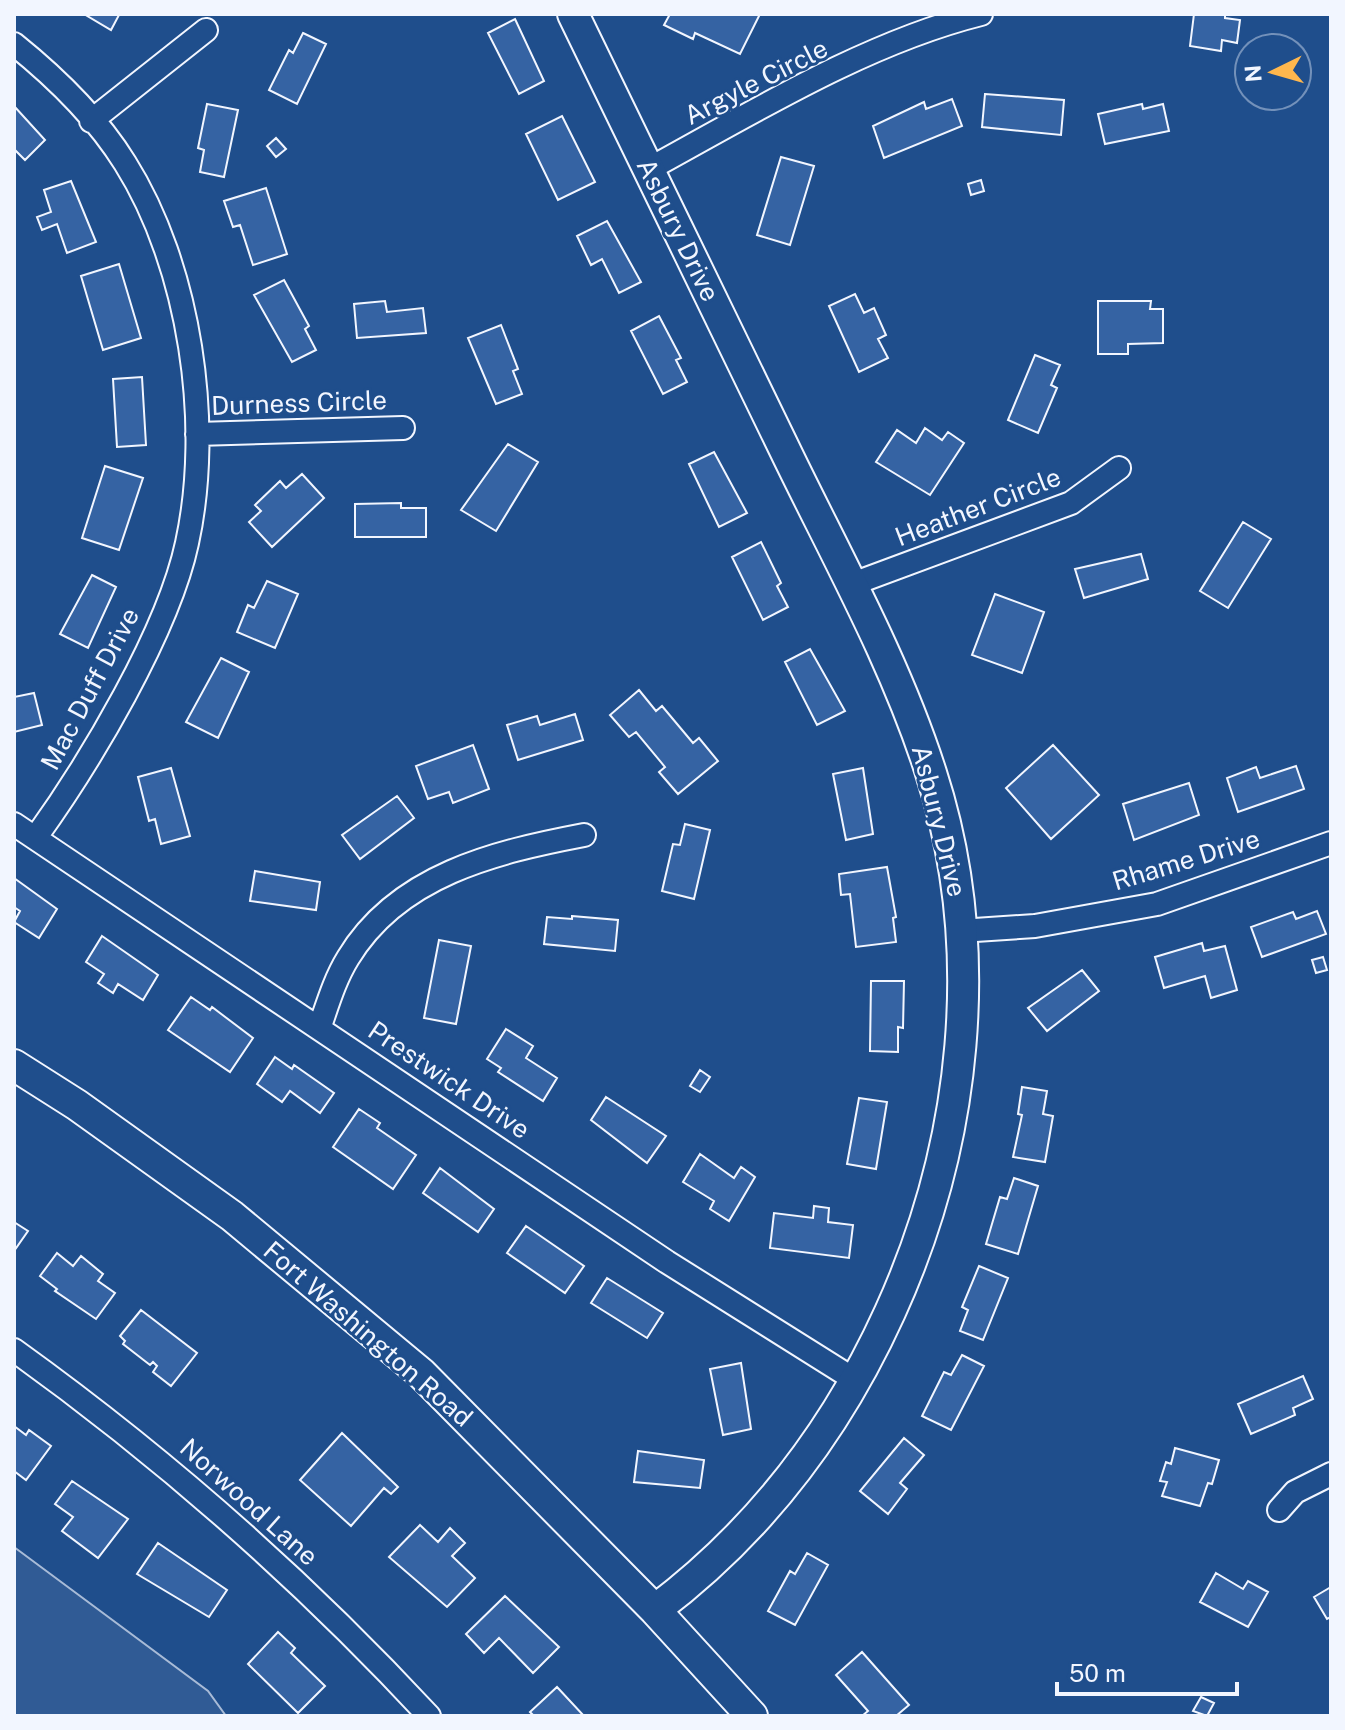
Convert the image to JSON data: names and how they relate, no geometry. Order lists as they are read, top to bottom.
{
  "streets": {
    "street": [
      "Argyle Circle",
      "Asbury Drive",
      "Durness Circle",
      "Heather Circle",
      "Mac Duff Drive",
      "Rhame Drive",
      "Prestwick Drive",
      "Fort Washington Road",
      "Norwood Lane"
    ]
  },
  "crossings": [
    ["Argyle Circle", "Asbury Drive"],
    ["Asbury Drive", "Heather Circle"],
    ["Asbury Drive", "Rhame Drive"],
    ["Asbury Drive", "Prestwick Drive"],
    ["Asbury Drive", "Fort Washington Road"],
    ["Durness Circle", "Mac Duff Drive"],
    ["Mac Duff Drive", "Prestwick Drive"]
  ],
  "scale_bar": "50 m",
  "north": "left"
}
